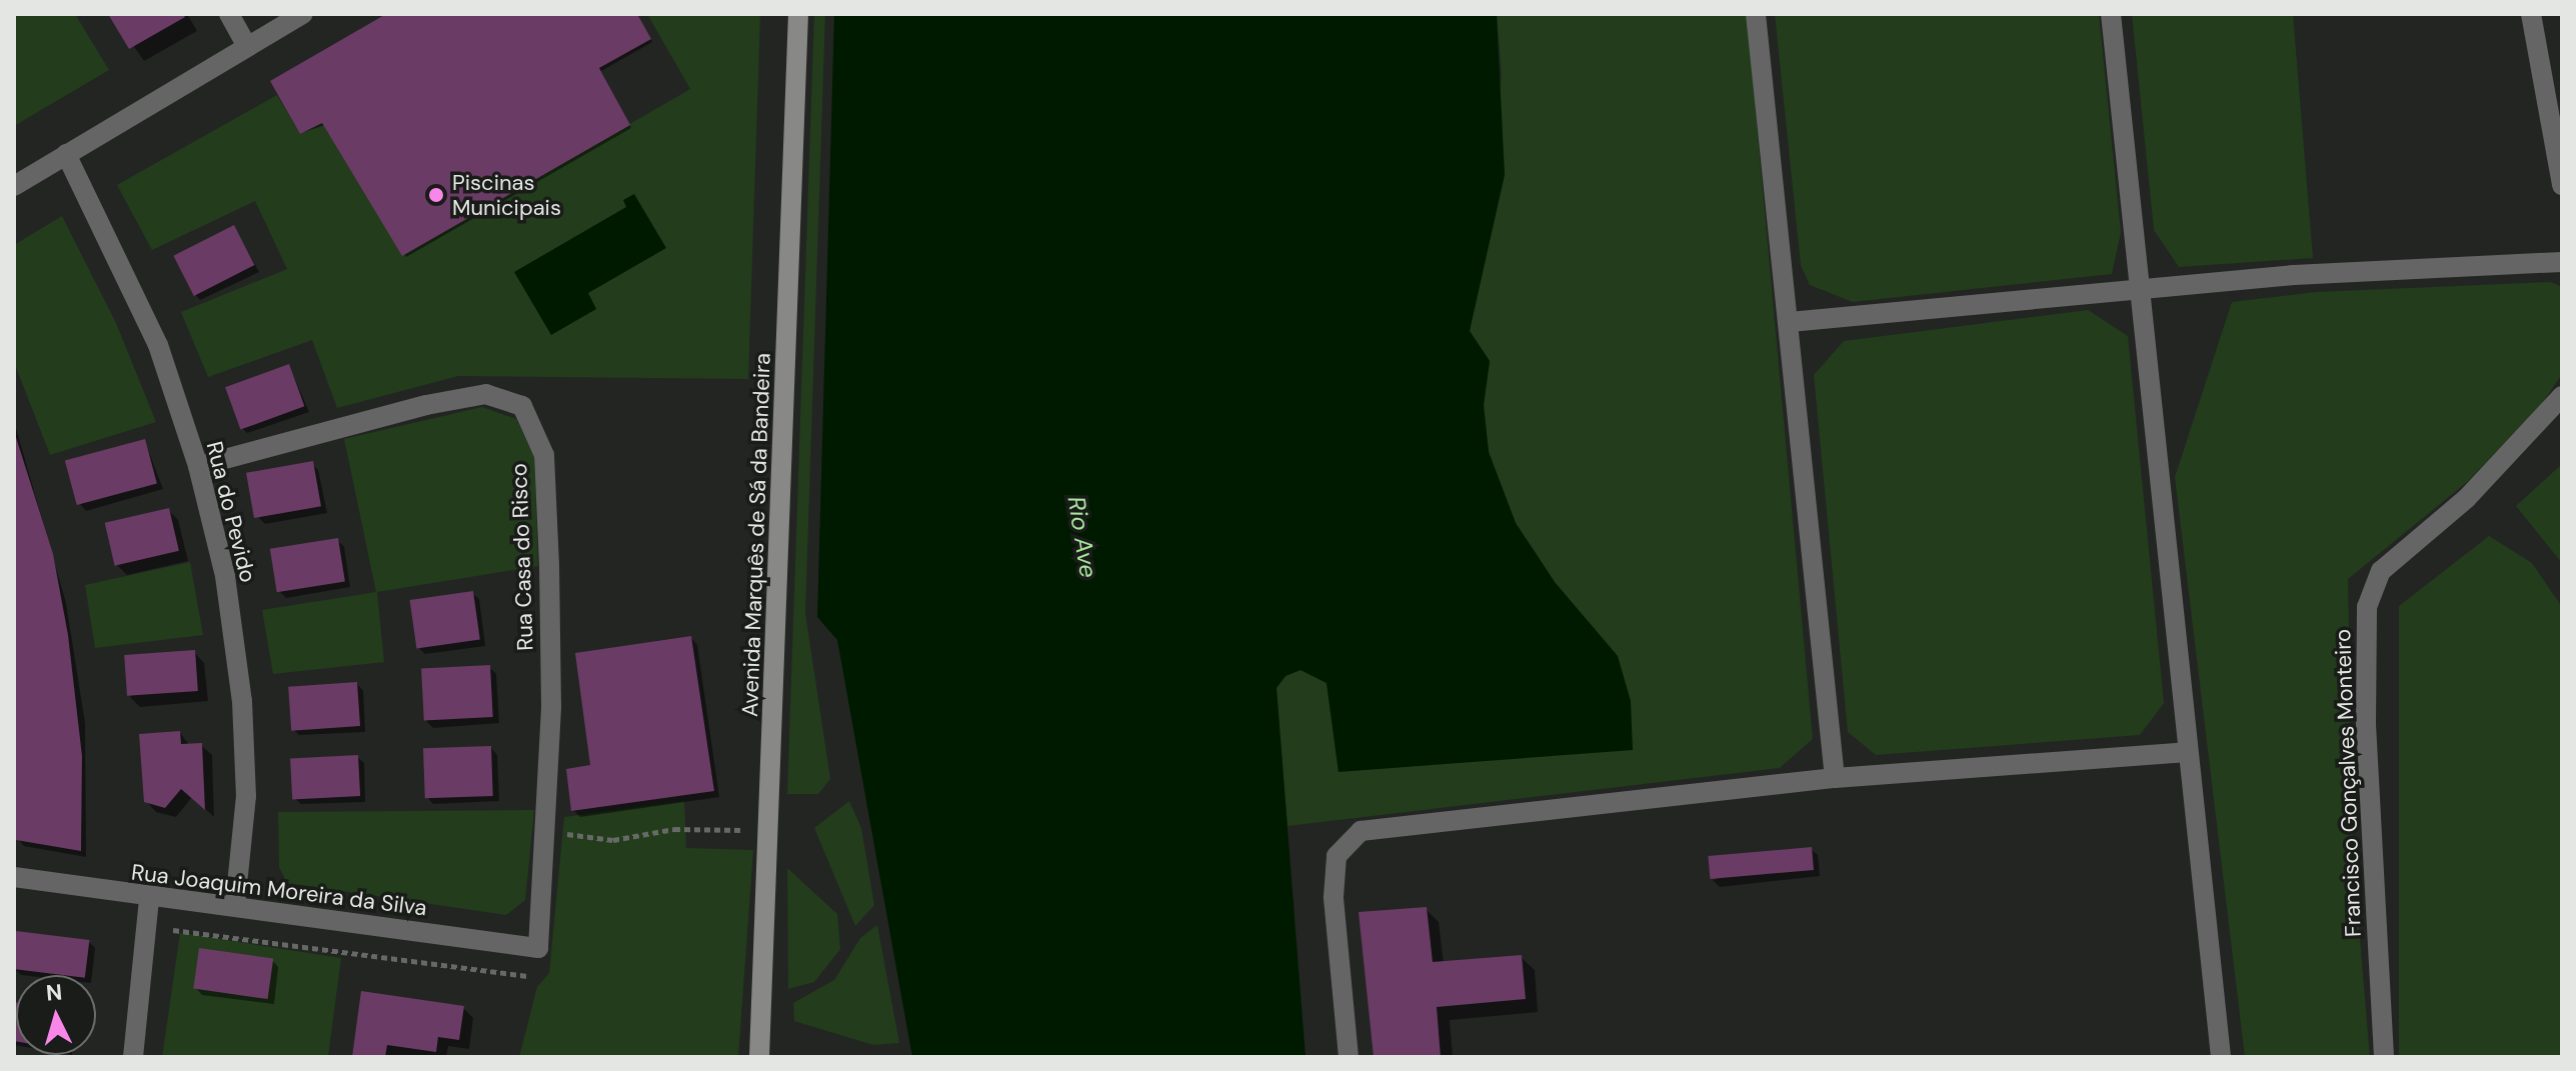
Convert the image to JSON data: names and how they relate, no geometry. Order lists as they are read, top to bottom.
{
  "streets": {
    "main road": ["Avenida Marquês de Sá da Bandeira"],
    "street": [
      "Rua do Pevido",
      "Rua Casa do Risco",
      "Francisco Gonçalves Monteiro",
      "Rua Joaquim Moreira da Silva"
    ]
  },
  "crossings": [
    ["Rua do Pevido", "Rua Casa do Risco"],
    ["Rua do Pevido", "Rua Joaquim Moreira da Silva"],
    ["Rua Casa do Risco", "Rua Joaquim Moreira da Silva"]
  ],
  "water": ["Rio Ave"],
  "places": ["Piscinas Municipais"],
  "north": "top"
}
